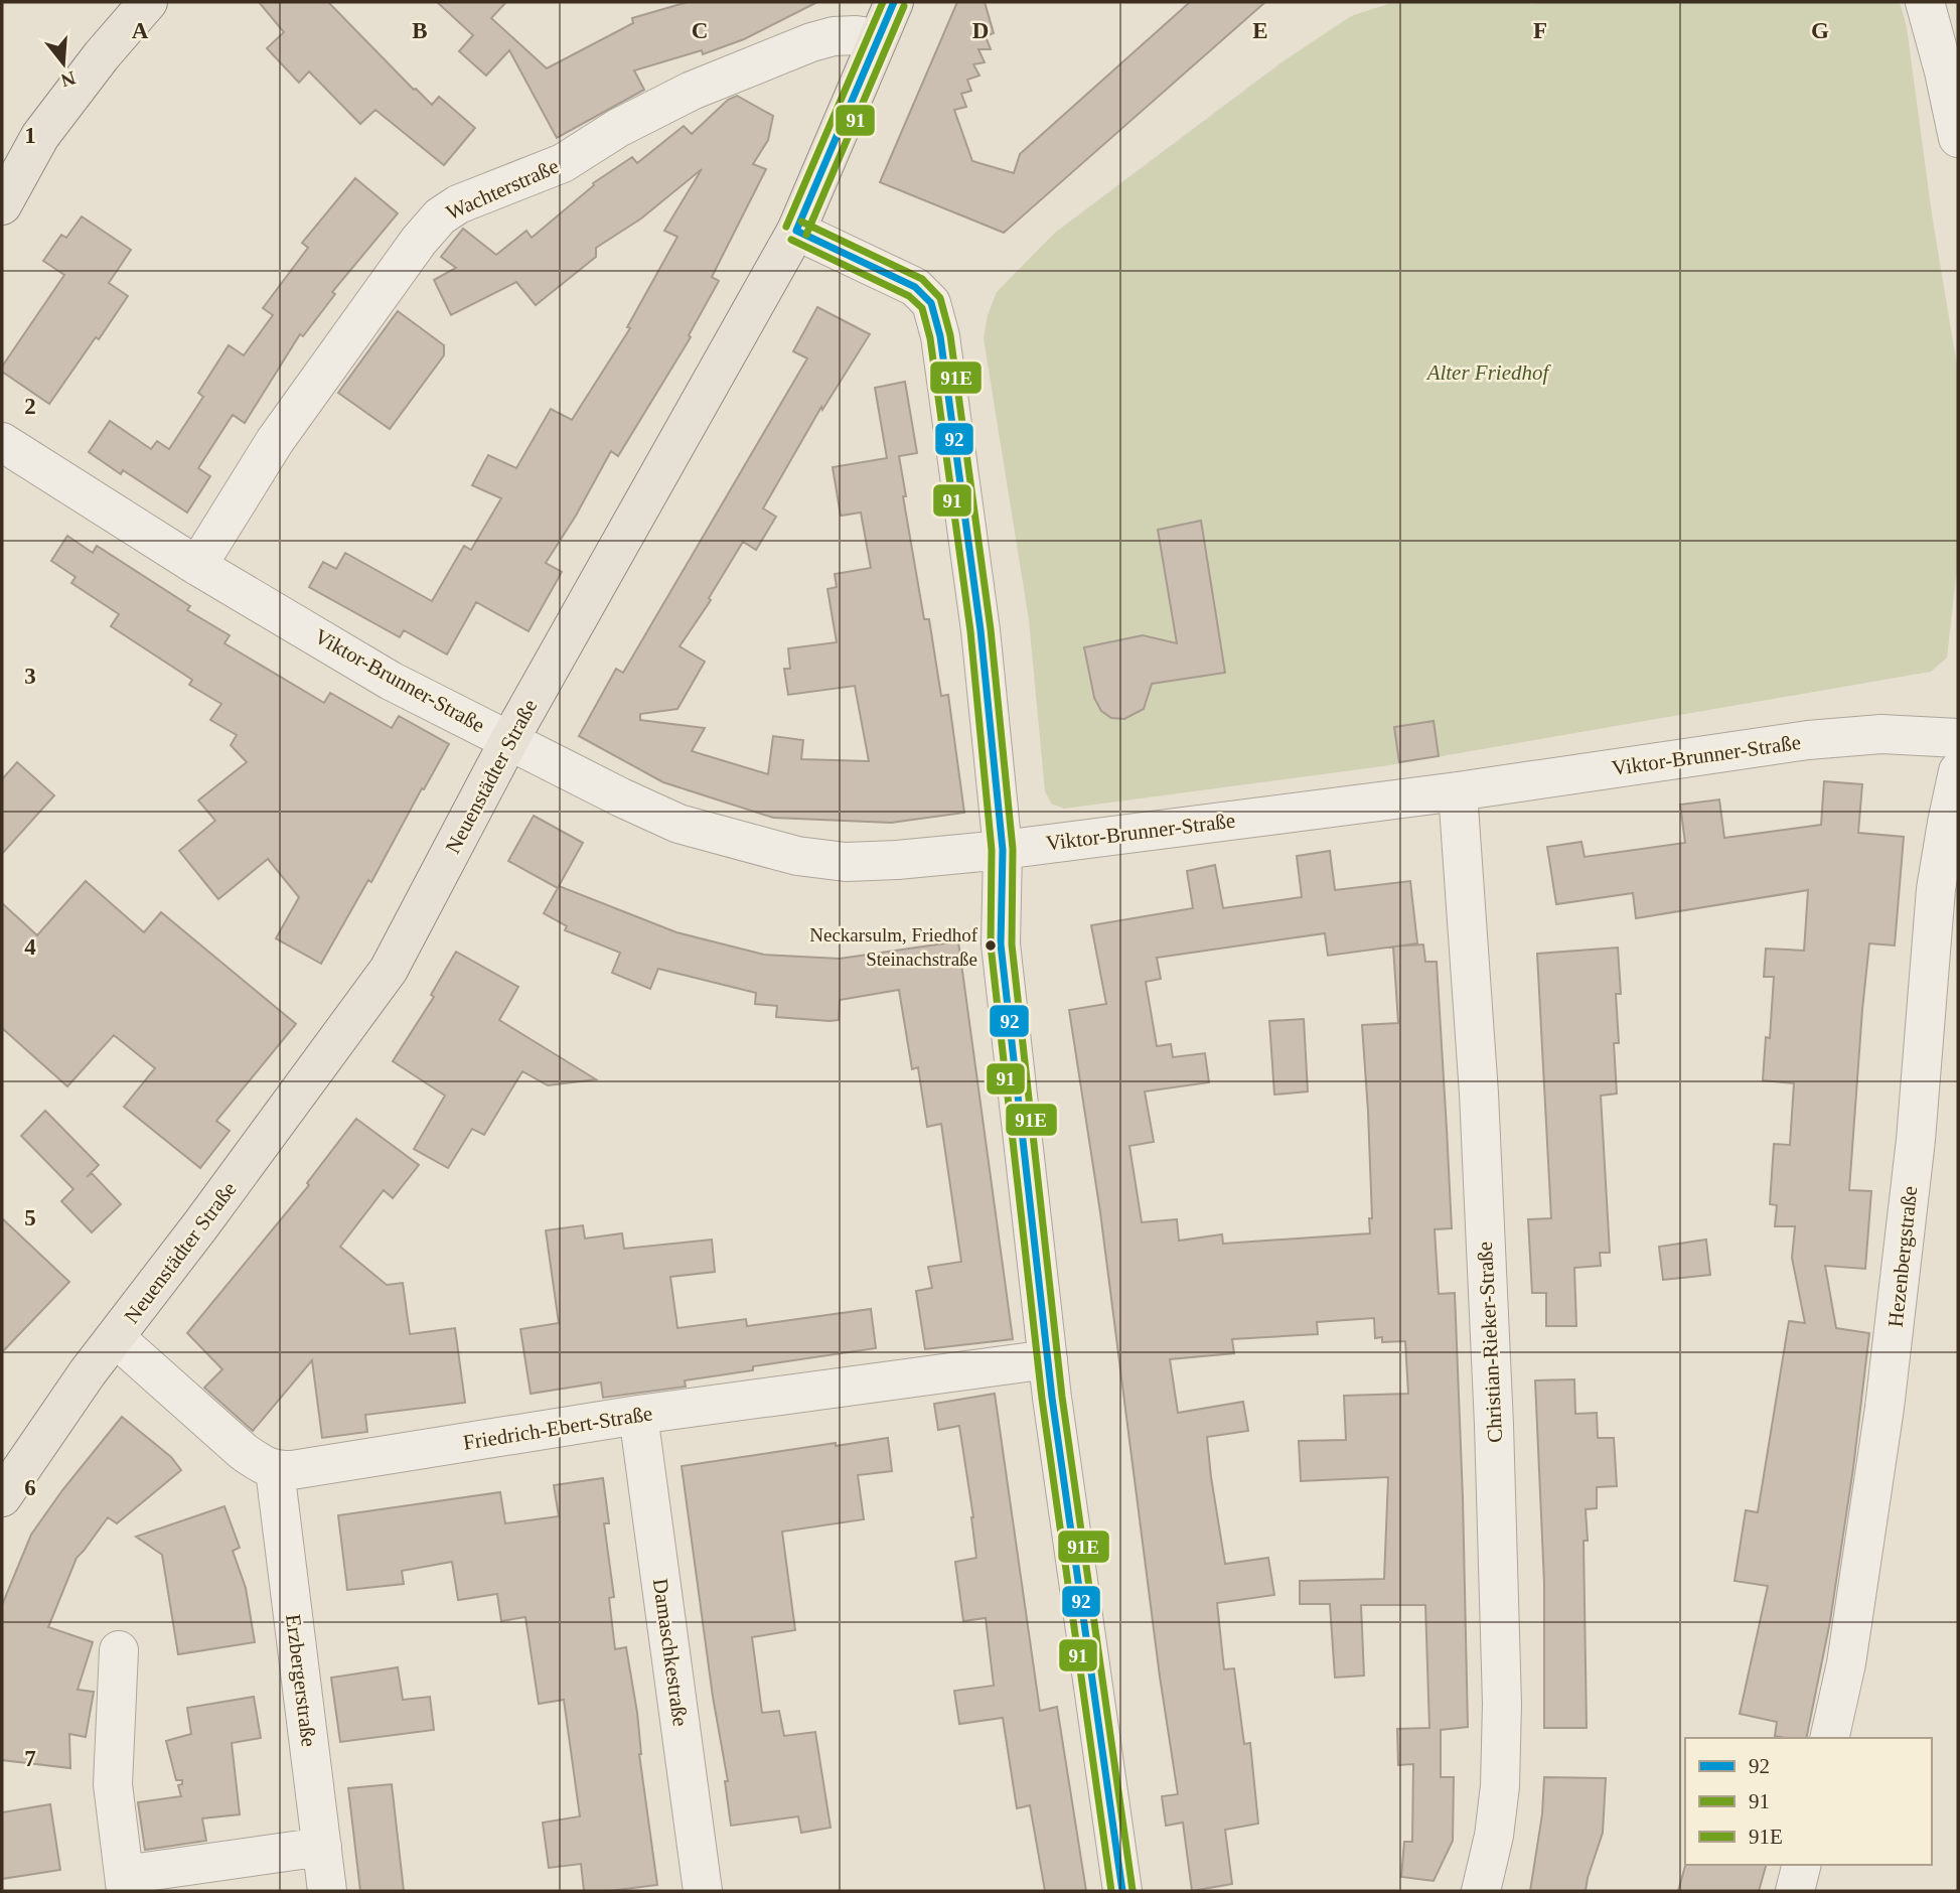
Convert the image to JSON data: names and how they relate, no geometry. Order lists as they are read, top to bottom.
{
  "streets": {
    "main road": ["Neuenstädter Straße"],
    "street": [
      "Wachterstraße",
      "Viktor-Brunner-Straße",
      "Hezenbergstraße",
      "Christian-Rieker-Straße",
      "Friedrich-Ebert-Straße",
      "Damaschkestraße",
      "Erzbergerstraße"
    ]
  },
  "crossings": [
    ["Wachterstraße", "Viktor-Brunner-Straße"],
    ["Wachterstraße", "Neuenstädter Straße"],
    ["Viktor-Brunner-Straße", "Neuenstädter Straße"],
    ["Viktor-Brunner-Straße", "Christian-Rieker-Straße"],
    ["Friedrich-Ebert-Straße", "Damaschkestraße"],
    ["Friedrich-Ebert-Straße", "Erzbergerstraße"]
  ],
  "parks": ["Alter Friedhof"],
  "places": ["Neckarsulm, Friedhof Steinachstraße"],
  "lines": ["transit line 92", "transit line 91E", "transit line 91"],
  "legend": ["92", "91", "91E"],
  "north": "bottom",
  "grid": {
    "columns": [
      "A",
      "B",
      "C",
      "D",
      "E",
      "F",
      "G"
    ],
    "rows": [
      "1",
      "2",
      "3",
      "4",
      "5",
      "6",
      "7"
    ]
  }
}
